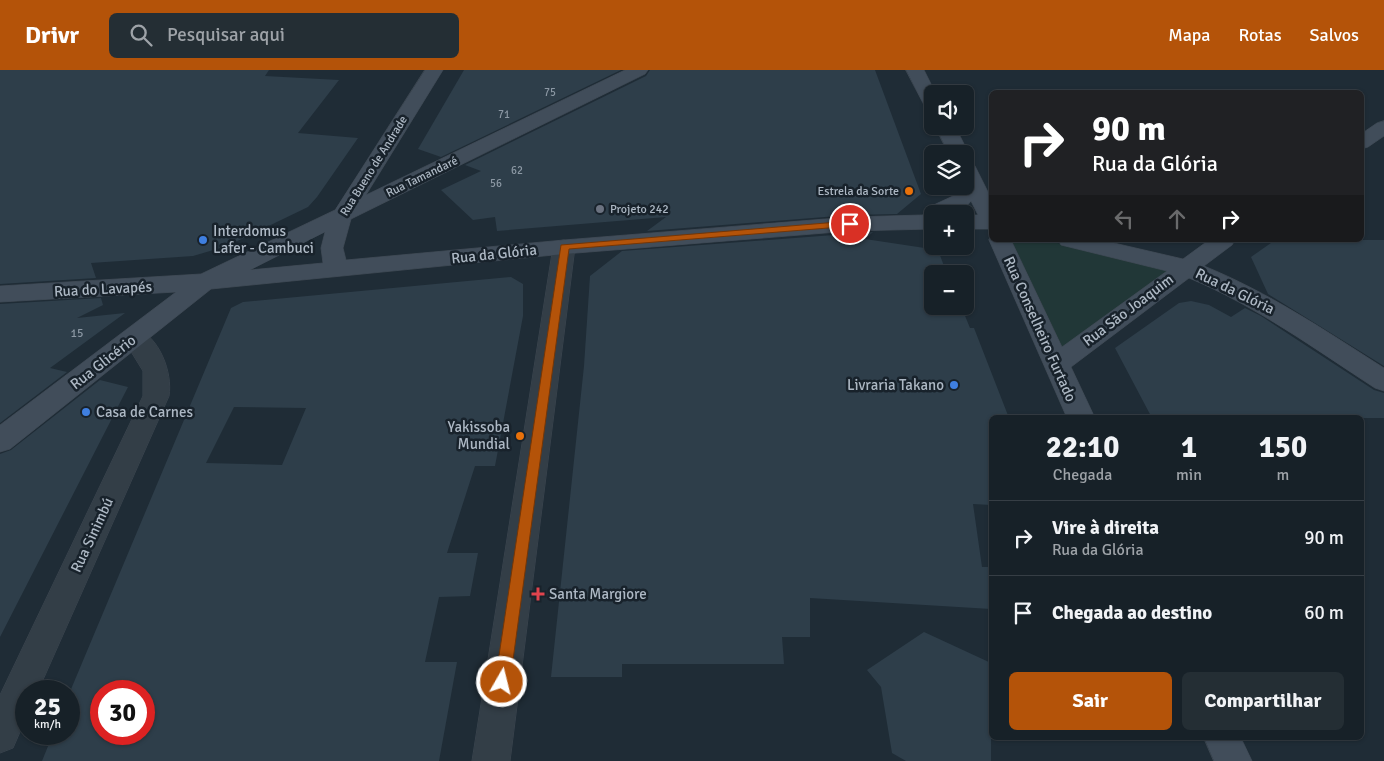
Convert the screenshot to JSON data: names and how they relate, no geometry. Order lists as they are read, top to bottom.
{
  "streets": {
    "street": [
      "Rua Bueno de Andrade",
      "Rua Tamandaré",
      "Rua da Glória",
      "Rua do Lavapés",
      "Rua São Joaquim",
      "Rua Conselheiro Furtado",
      "Rua Glicério",
      "Rua Sinimbú"
    ]
  },
  "crossings": [
    ["Rua Bueno de Andrade", "Rua Tamandaré"],
    ["Rua Bueno de Andrade", "Rua da Glória"],
    ["Rua Tamandaré", "Rua da Glória"],
    ["Rua Tamandaré", "Rua do Lavapés"],
    ["Rua Tamandaré", "Rua Glicério"],
    ["Rua da Glória", "Rua do Lavapés"],
    ["Rua da Glória", "Rua São Joaquim"],
    ["Rua da Glória", "Rua Glicério"],
    ["Rua do Lavapés", "Rua Glicério"],
    ["Rua São Joaquim", "Rua Conselheiro Furtado"],
    ["Rua Glicério", "Rua Sinimbú"]
  ],
  "places": {
    "other": [
      "Estrela da Sorte",
      "Projeto 242",
      "Interdomus Lafer - Cambuci",
      "Livraria Takano",
      "Casa de Carnes",
      "Yakissoba Mundial"
    ],
    "health": ["Santa Margiore"]
  },
  "house_numbers": [
    "75",
    "71",
    "62",
    "56",
    "15"
  ],
  "page": {
    "header": "Drivr",
    "search": "Pesquisar aqui",
    "nav": ["Mapa", "Rotas", "Salvos"],
    "map_buttons": ["+", "−"],
    "turn": ["90 m", "Rua da Glória"],
    "eta": [
      "22:10",
      "Chegada",
      "1",
      "min",
      "150",
      "m"
    ],
    "list": [
      {
        "name": "Vire à direita",
        "note": "Rua da Glória",
        "value": "90 m"
      },
      {
        "name": "Chegada ao destino",
        "value": "60 m"
      }
    ],
    "buttons": ["Sair", "Compartilhar"],
    "speed": "25 km/h",
    "limit": "30"
  }
}
